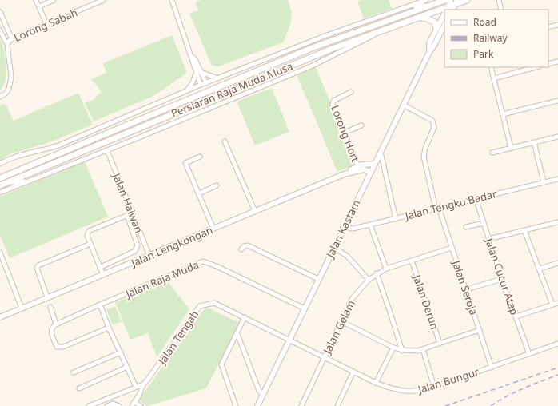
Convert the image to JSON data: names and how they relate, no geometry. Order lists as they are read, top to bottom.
{
  "streets": {
    "main road": ["Persiaran Raja Muda Musa"],
    "street": [
      "Lorong Sabah",
      "Lorong Hort",
      "Jalan Haiwan",
      "Jalan Tengku Badar",
      "Jalan Kastam",
      "Jalan Lengkongan",
      "Jalan Cucur Atap",
      "Jalan Raja Muda",
      "Jalan Seroja",
      "Jalan Derun",
      "Jalan Gelam",
      "Jalan Tengah",
      "Jalan Bungur"
    ]
  },
  "crossings": [
    ["Lorong Hort", "Jalan Lengkongan"],
    ["Jalan Haiwan", "Jalan Lengkongan"],
    ["Jalan Tengku Badar", "Jalan Kastam"],
    ["Jalan Tengku Badar", "Jalan Cucur Atap"],
    ["Jalan Tengku Badar", "Jalan Seroja"],
    ["Jalan Kastam", "Jalan Lengkongan"],
    ["Jalan Kastam", "Jalan Raja Muda"],
    ["Jalan Kastam", "Jalan Seroja"],
    ["Jalan Kastam", "Jalan Tengah"],
    ["Jalan Kastam", "Jalan Bungur"],
    ["Jalan Cucur Atap", "Jalan Bungur"],
    ["Jalan Seroja", "Jalan Gelam"],
    ["Jalan Seroja", "Jalan Bungur"],
    ["Jalan Derun", "Jalan Gelam"],
    ["Jalan Gelam", "Jalan Bungur"],
    ["Jalan Tengah", "Jalan Bungur"]
  ],
  "legend": ["Road", "Railway", "Park"]
}
